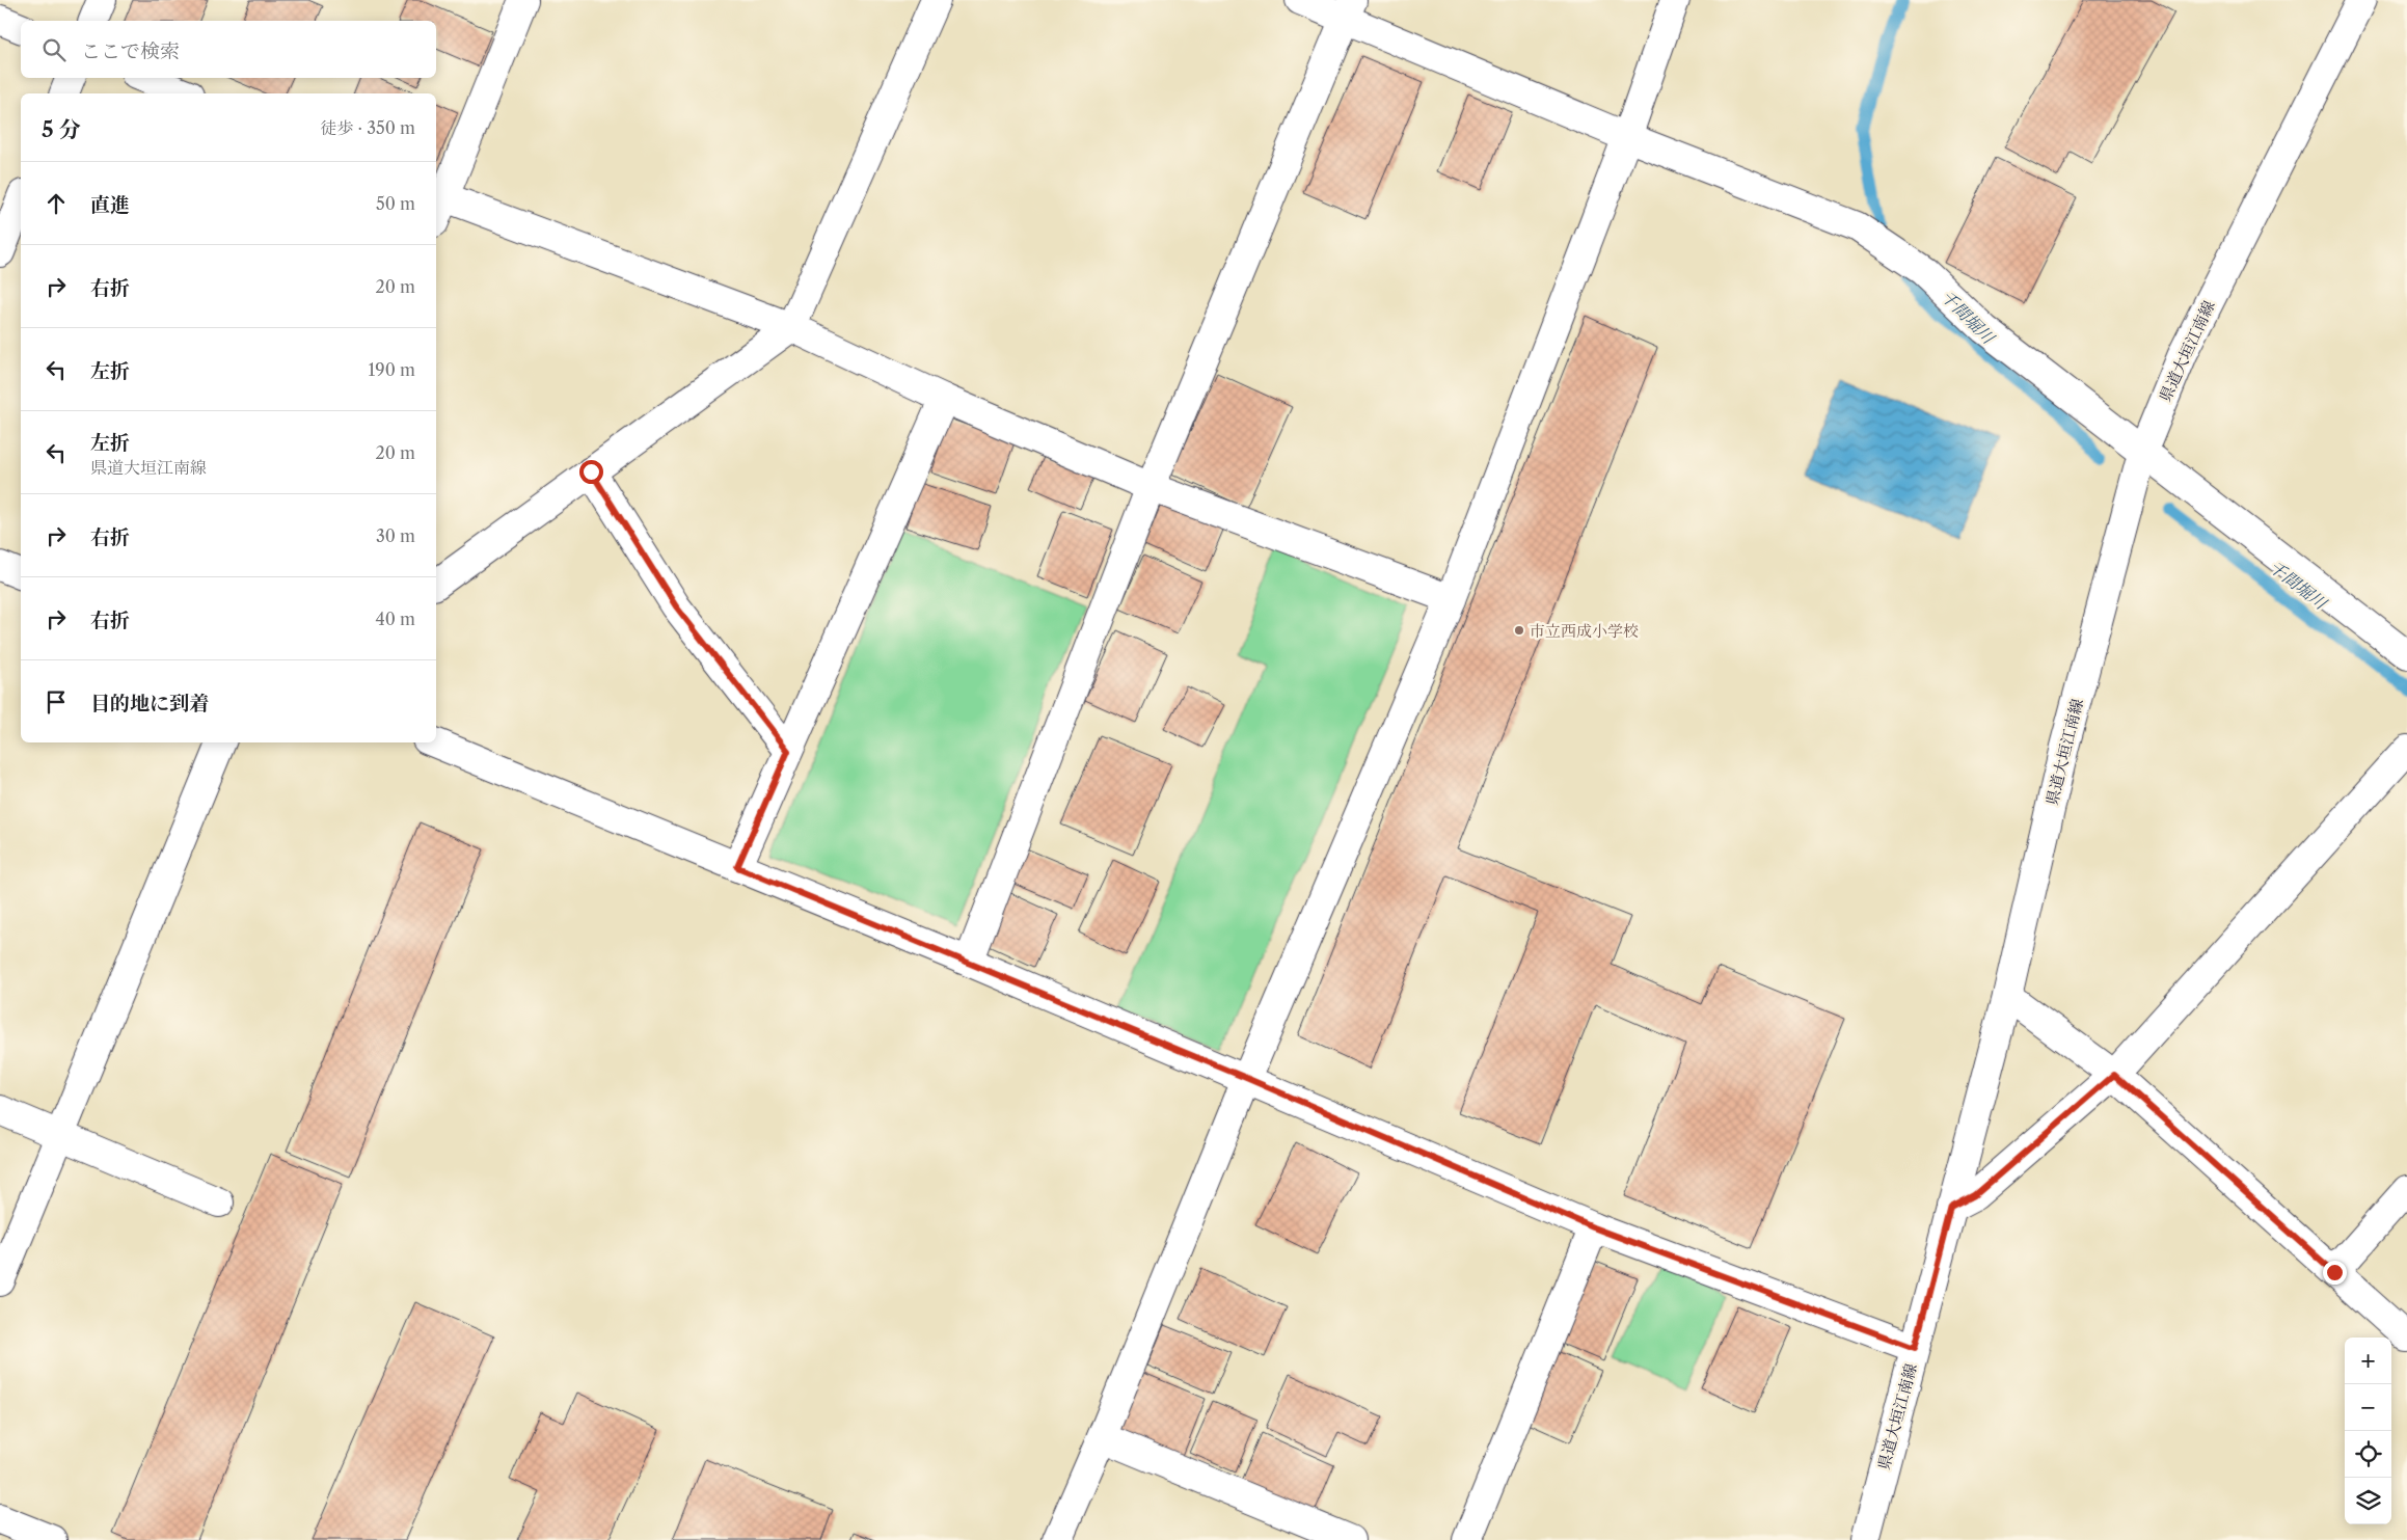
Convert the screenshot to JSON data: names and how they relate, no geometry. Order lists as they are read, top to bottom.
{
  "streets": {
    "street": ["県道大垣江南線"]
  },
  "water": ["千間堀川"],
  "places": ["市立西成小学校"],
  "page": {
    "search": "ここで検索",
    "heading": ["5 分", "徒歩 · 350 m"],
    "list": [
      ["直進", "50 m"],
      ["右折", "20 m"],
      ["左折", "190 m"],
      ["左折", "県道大垣江南線", "20 m"],
      ["右折", "30 m"],
      ["右折", "40 m"],
      "目的地に到着"
    ],
    "map_buttons": ["+", "−"]
  }
}
